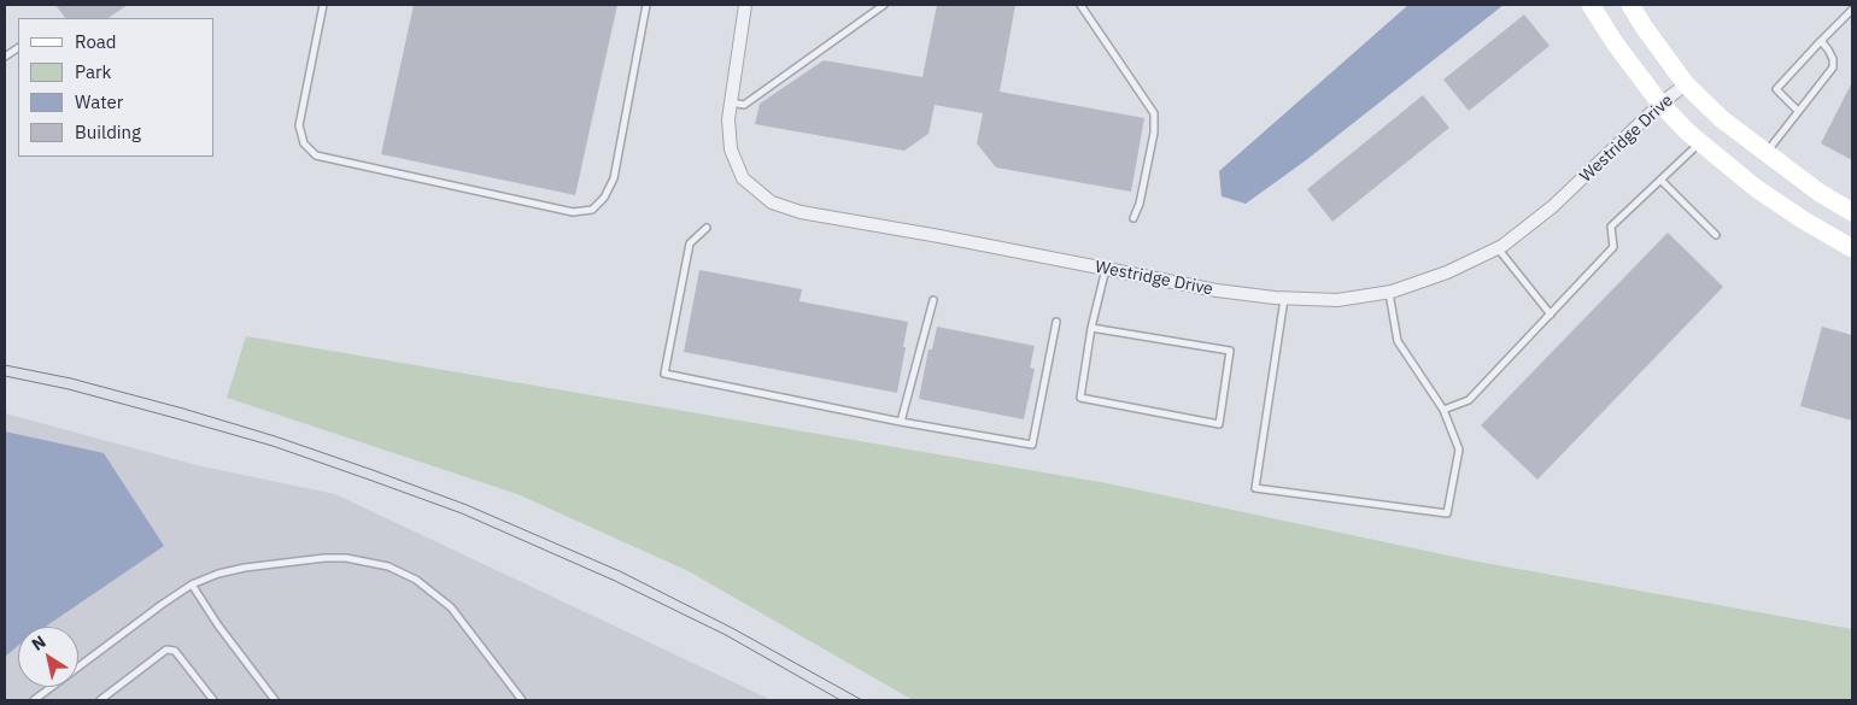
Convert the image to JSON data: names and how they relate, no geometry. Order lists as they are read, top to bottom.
{
  "streets": {
    "street": ["Westridge Drive"]
  },
  "legend": [
    "Road",
    "Park",
    "Water",
    "Building"
  ],
  "north": "top left"
}
